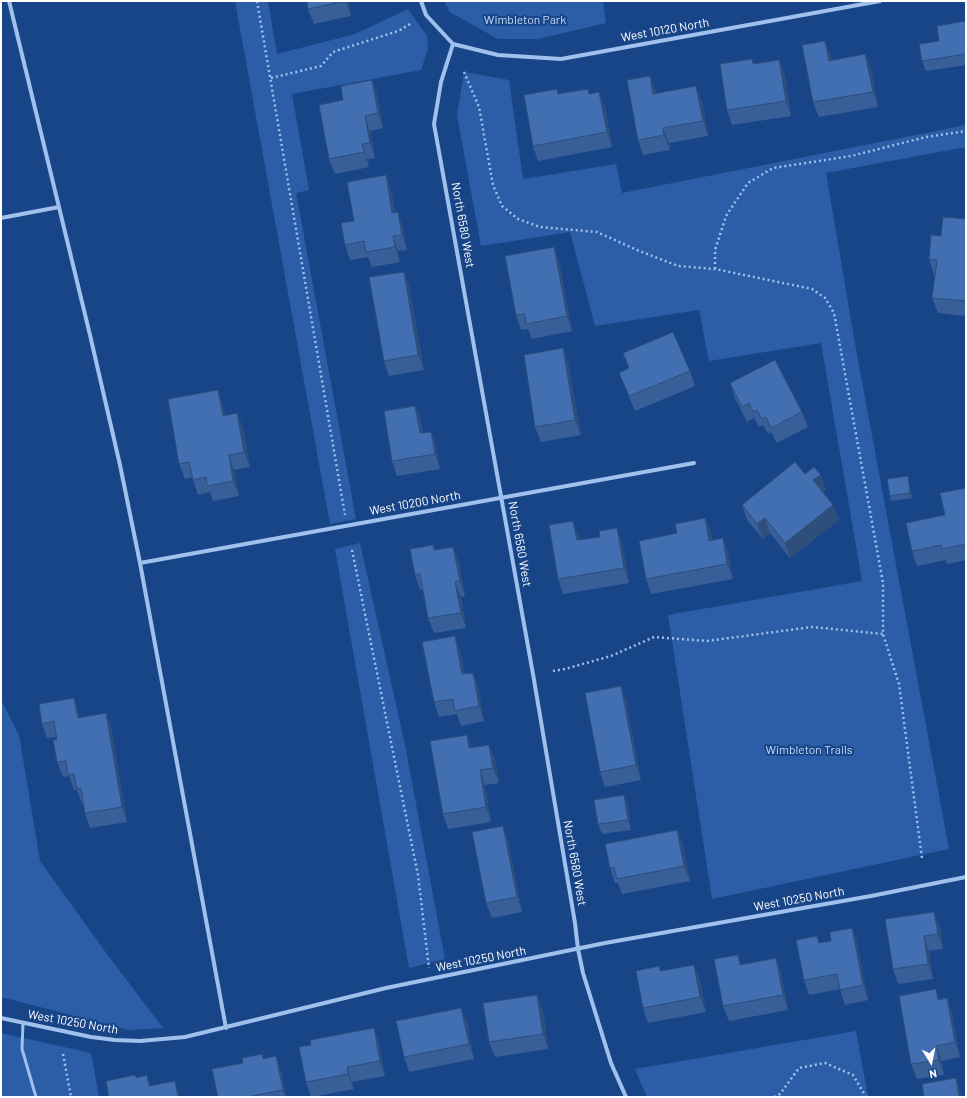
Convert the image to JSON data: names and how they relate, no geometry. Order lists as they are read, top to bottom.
{
  "streets": {
    "street": [
      "West 10120 North",
      "North 6580 West",
      "West 10200 North",
      "West 10250 North"
    ]
  },
  "crossings": [
    ["West 10120 North", "North 6580 West"],
    ["North 6580 West", "West 10200 North"],
    ["North 6580 West", "West 10250 North"]
  ],
  "parks": ["Wimbleton Park", "Wimbleton Trails"],
  "north": "bottom"
}
